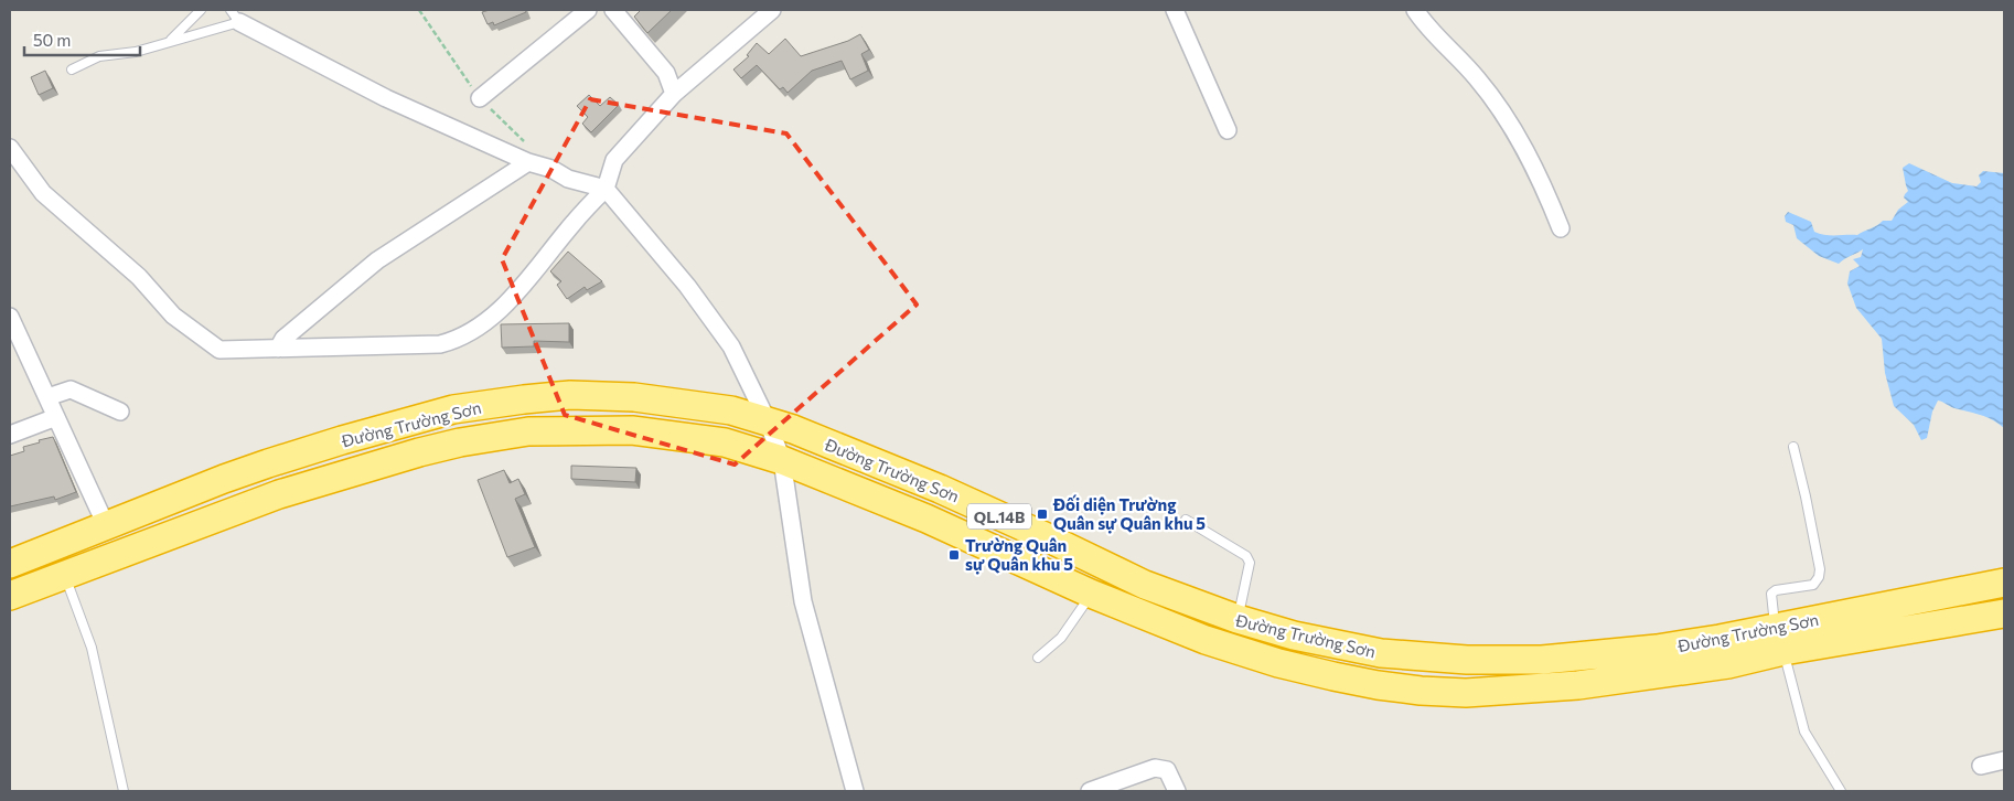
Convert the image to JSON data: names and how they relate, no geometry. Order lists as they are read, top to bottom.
{
  "streets": {
    "highway": ["Đường Trường Sơn", "QL.14B"]
  },
  "places": {
    "transit": ["Đối diện Trường Quân sự Quân khu 5", "Trường Quân sự Quân khu 5"]
  },
  "scale_bar": "50 m"
}
